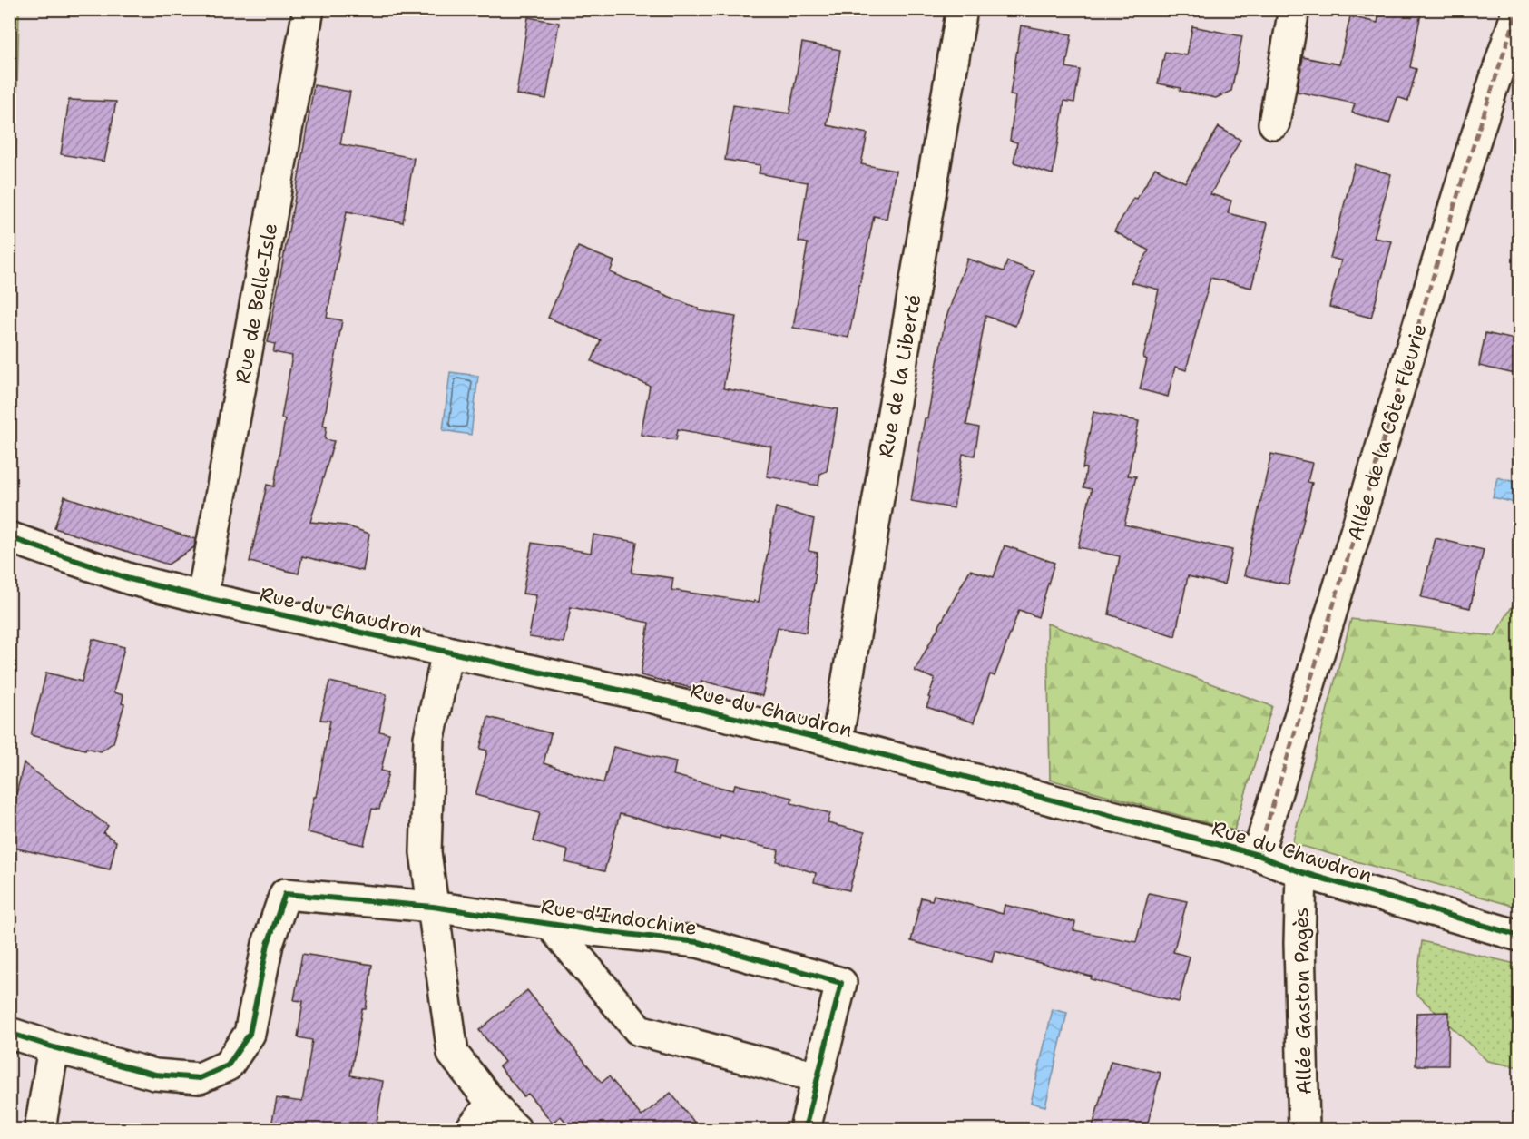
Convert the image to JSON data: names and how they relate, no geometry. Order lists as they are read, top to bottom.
{
  "streets": {
    "street": [
      "Rue de Belle-Isle",
      "Rue de la Liberté",
      "Allée de la Côte Fleurie",
      "Rue du Chaudron",
      "Rue d'Indochine",
      "Allée Gaston Pagès"
    ]
  },
  "crossings": [
    ["Rue de Belle-Isle", "Rue du Chaudron"],
    ["Rue de la Liberté", "Rue du Chaudron"],
    ["Allée de la Côte Fleurie", "Rue du Chaudron"],
    ["Rue du Chaudron", "Allée Gaston Pagès"]
  ]
}
